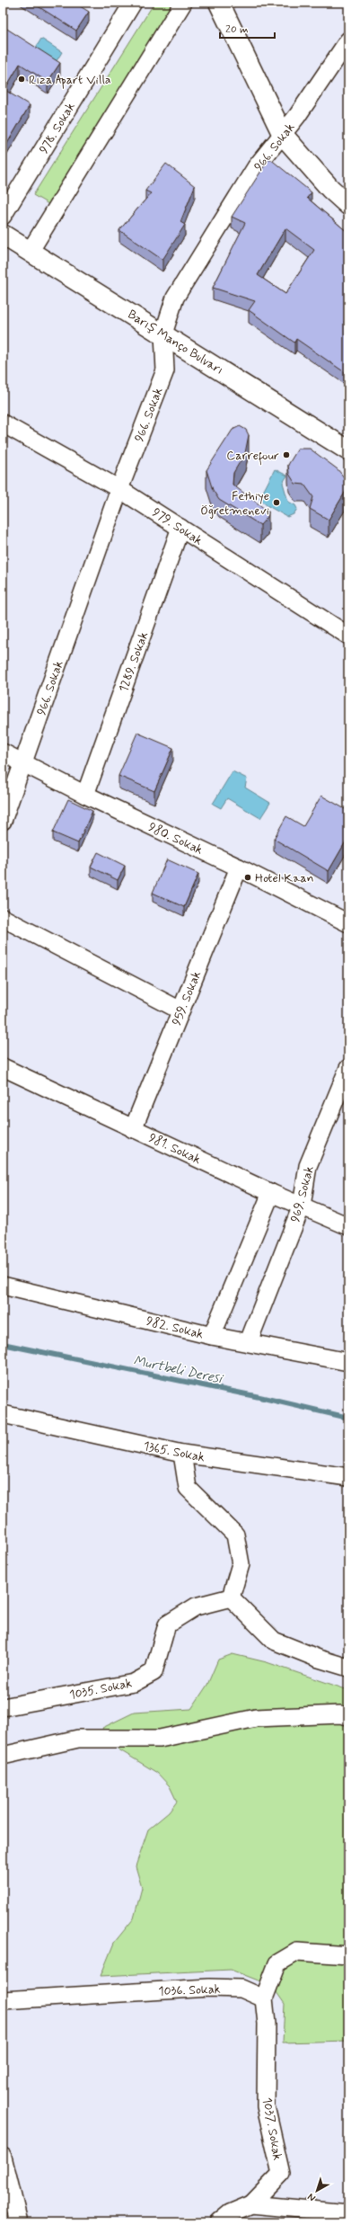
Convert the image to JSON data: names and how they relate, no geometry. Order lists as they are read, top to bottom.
{
  "streets": {
    "main road": ["Barış Manço Bulvarı"],
    "street": [
      "978. Sokak",
      "966. Sokak",
      "979. Sokak",
      "1289. Sokak",
      "980. Sokak",
      "959. Sokak",
      "981. Sokak",
      "969. Sokak",
      "982. Sokak",
      "1365. Sokak",
      "1035. Sokak",
      "1036. Sokak",
      "1037. Sokak"
    ]
  },
  "crossings": [
    ["966. Sokak", "Barış Manço Bulvarı"],
    ["966. Sokak", "979. Sokak"],
    ["966. Sokak", "980. Sokak"],
    ["979. Sokak", "1289. Sokak"],
    ["1289. Sokak", "980. Sokak"],
    ["980. Sokak", "959. Sokak"],
    ["959. Sokak", "981. Sokak"],
    ["981. Sokak", "969. Sokak"],
    ["969. Sokak", "982. Sokak"],
    ["1036. Sokak", "1037. Sokak"]
  ],
  "water": ["Murtbeli Deresi"],
  "places": [
    "Rıza Apart Villa",
    "Carrefour",
    "Fethiye Öğretmenevi",
    "Hotel Kaan"
  ],
  "scale_bar": "20 m",
  "north": "bottom left"
}
